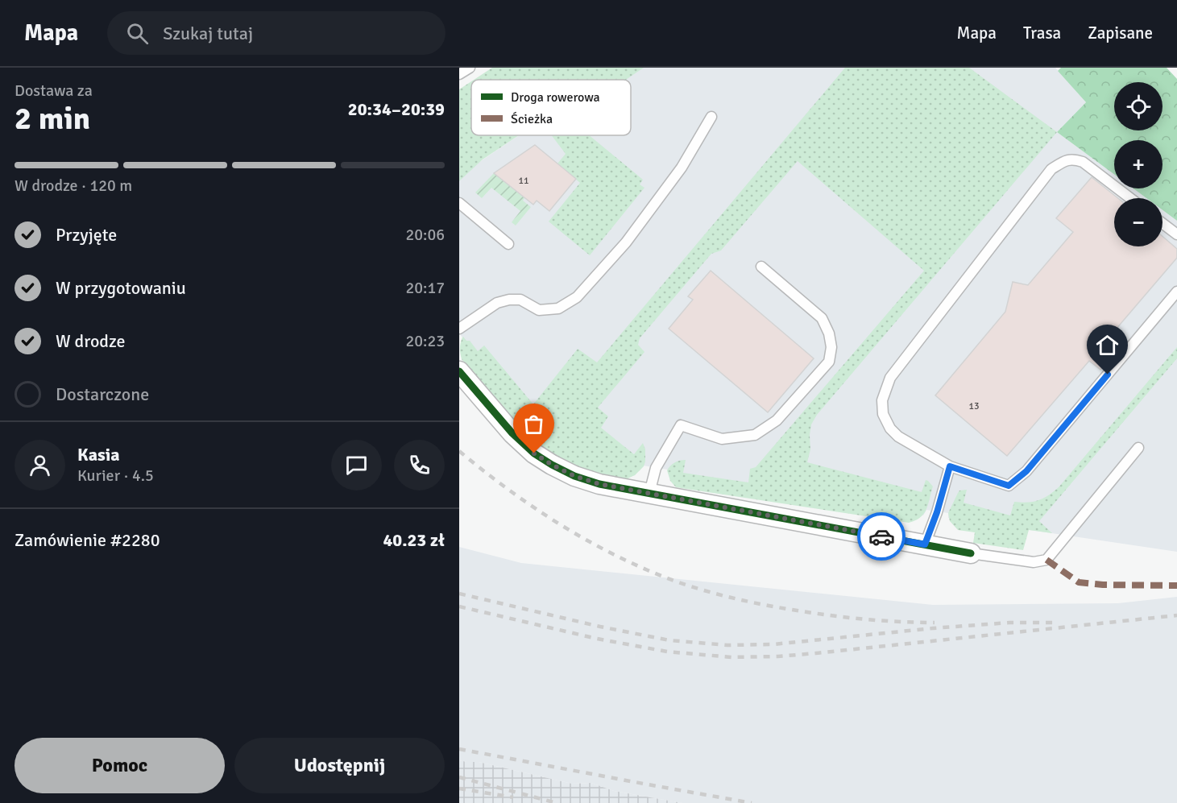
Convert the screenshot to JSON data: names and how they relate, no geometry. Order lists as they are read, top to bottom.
{
  "house_numbers": ["11", "13"],
  "legend": ["Droga rowerowa", "Ścieżka"],
  "page": {
    "header": "Mapa",
    "search": "Szukaj tutaj",
    "nav": ["Mapa", "Trasa", "Zapisane"],
    "heading": ["2 min", "Dostawa za", "20:34–20:39"],
    "panel": [
      "Kasia",
      "Kurier · 4.5",
      "Zamówienie #2280",
      "40.23 zł"
    ],
    "map_buttons": ["+", "−"],
    "bar": "W drodze · 120 m",
    "list": [
      ["Przyjęte", "20:06"],
      ["W przygotowaniu", "20:17"],
      ["W drodze", "20:23"],
      "Dostarczone"
    ],
    "buttons": ["Pomoc", "Udostępnij"]
  }
}
